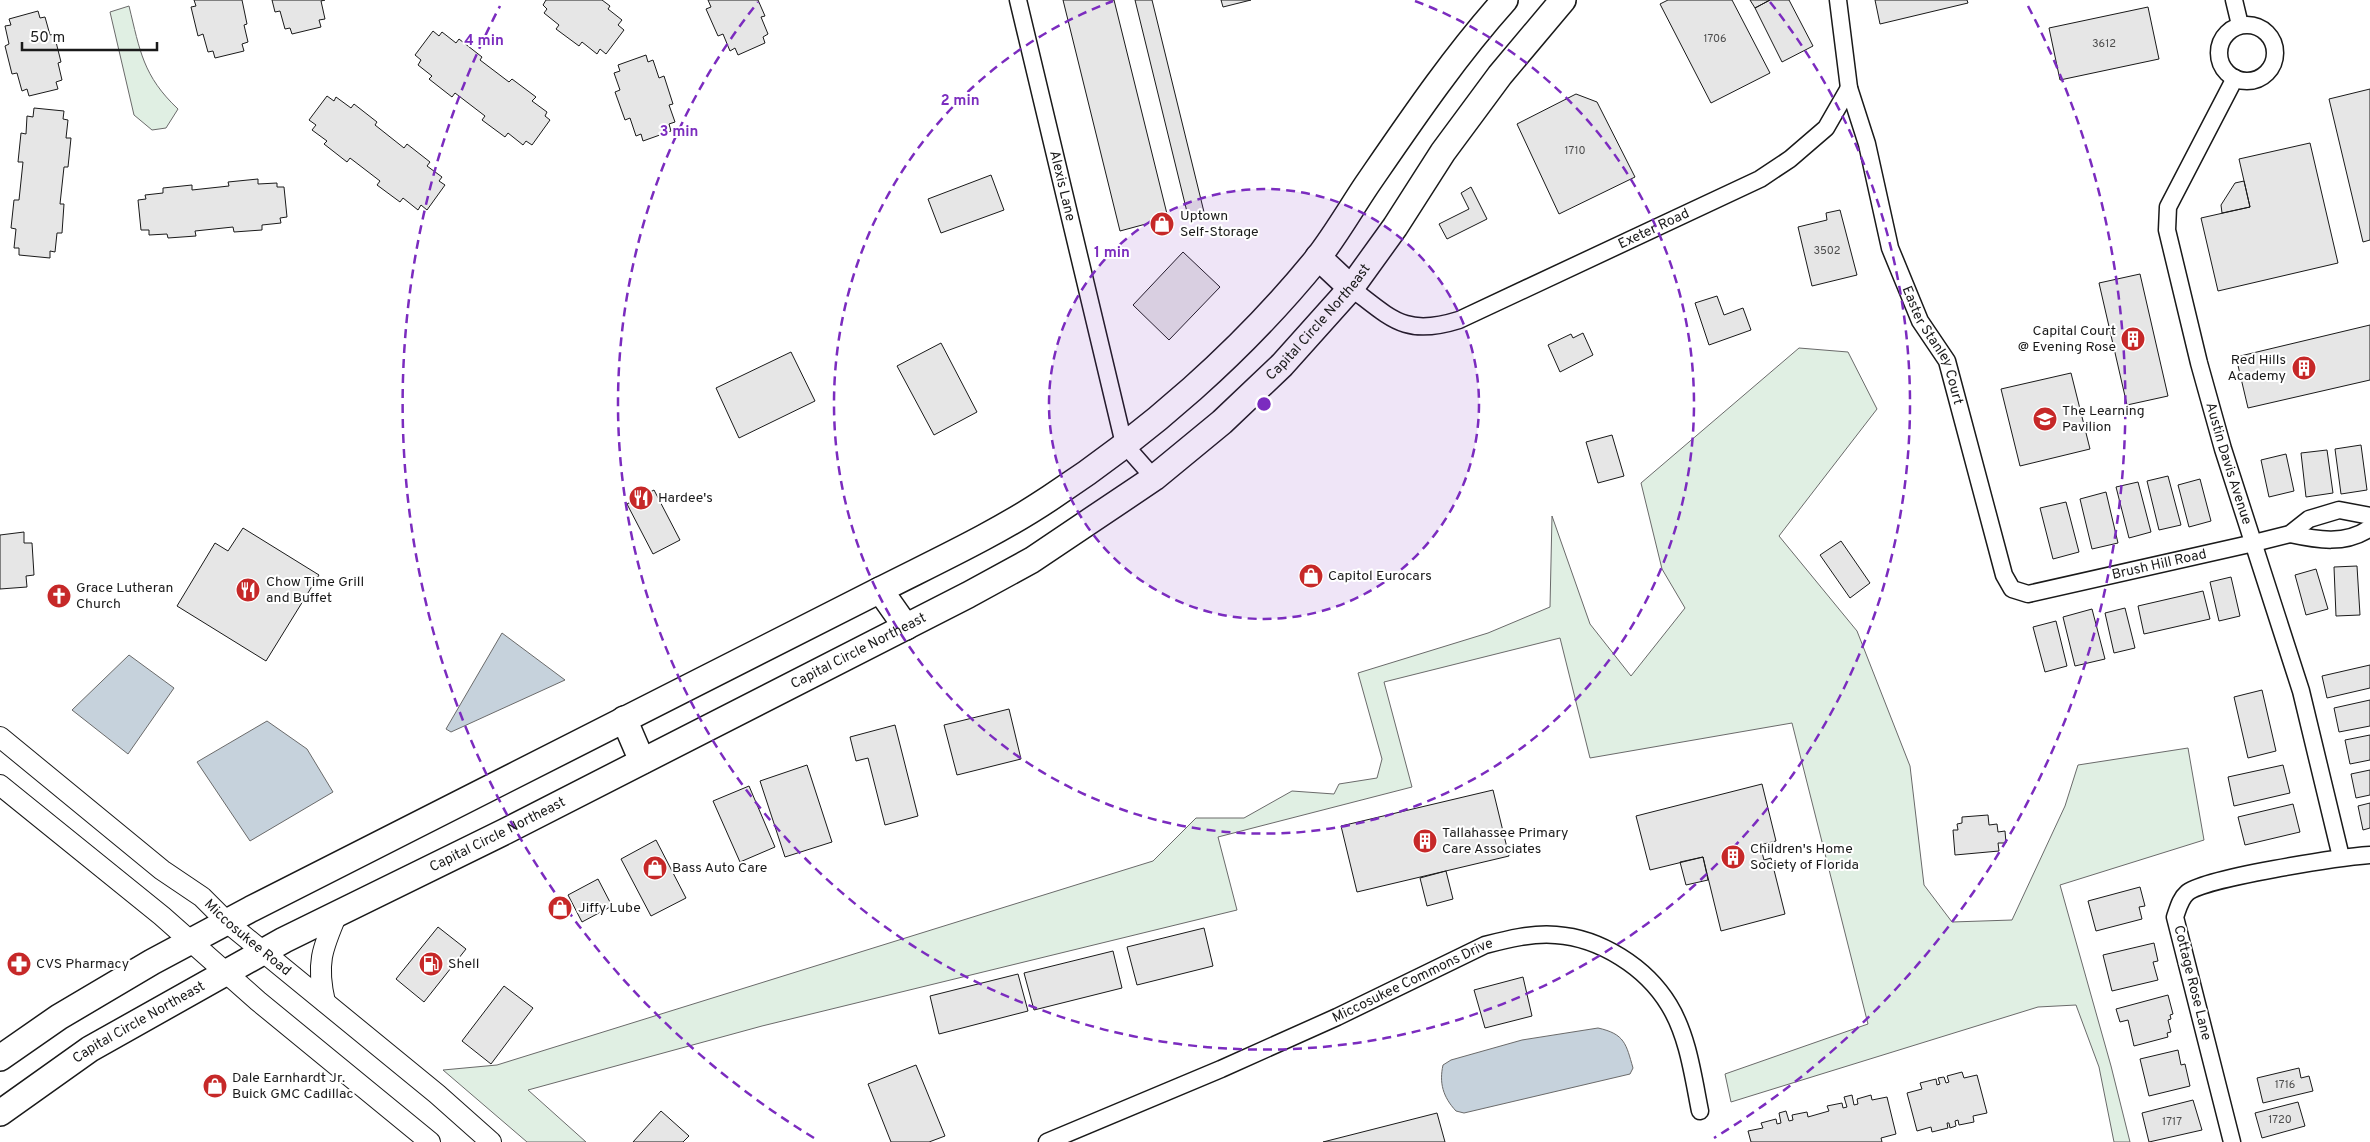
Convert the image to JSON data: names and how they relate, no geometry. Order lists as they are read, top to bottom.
{
  "streets": {
    "main road": ["Capital Circle Northeast"],
    "street": [
      "Alexis Lane",
      "Exeter Road",
      "Easter Stanley Court",
      "Austin Davis Avenue",
      "Brush Hill Road",
      "Miccosukee Road",
      "Miccosukee Commons Drive",
      "Cottage Rose Lane"
    ]
  },
  "crossings": [
    ["Alexis Lane", "Capital Circle Northeast"],
    ["Exeter Road", "Capital Circle Northeast"],
    ["Exeter Road", "Easter Stanley Court"],
    ["Capital Circle Northeast", "Miccosukee Road"],
    ["Easter Stanley Court", "Brush Hill Road"],
    ["Austin Davis Avenue", "Brush Hill Road"],
    ["Austin Davis Avenue", "Cottage Rose Lane"]
  ],
  "places": {
    "shop": [
      "Uptown Self-Storage",
      "Capitol Eurocars",
      "Bass Auto Care",
      "Jiffy Lube",
      "Dale Earnhardt Jr. Buick GMC Cadillac"
    ],
    "building": [
      "Capital Court @ Evening Rose",
      "Red Hills Academy",
      "Tallahassee Primary Care Associates",
      "Children's Home Society of Florida"
    ],
    "school or university": ["The Learning Pavilion"],
    "restaurant": ["Hardee's", "Chow Time Grill and Buffet"],
    "church": ["Grace Lutheran Church"],
    "pharmacy": ["CVS Pharmacy"],
    "fuel station": ["Shell"]
  },
  "house_numbers": [
    "1706",
    "3612",
    "1710",
    "3502",
    "1716",
    "1720",
    "1717"
  ],
  "scale_bar": "50 m",
  "rings": [
    "4 min",
    "2 min",
    "3 min",
    "1 min"
  ]
}
